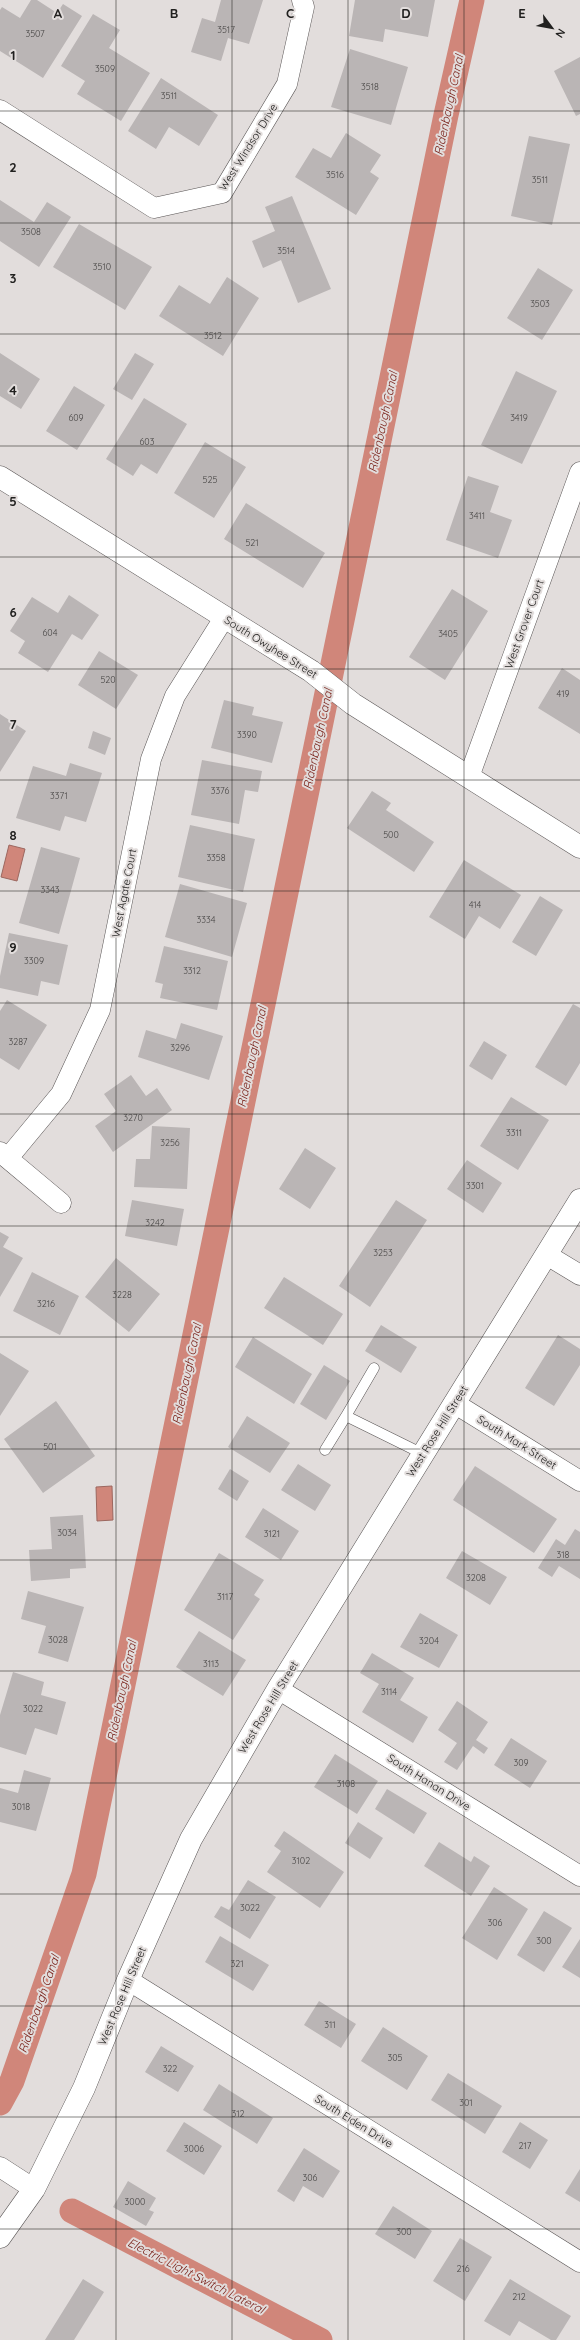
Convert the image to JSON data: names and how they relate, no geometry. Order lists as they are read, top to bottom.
{
  "streets": {
    "street": [
      "West Windsor Drive",
      "West Grover Court",
      "South Owyhee Street",
      "West Agate Court",
      "West Rose Hill Street",
      "South Mark Street",
      "South Hanan Drive",
      "South Eiden Drive"
    ]
  },
  "crossings": [
    ["West Grover Court", "South Owyhee Street"],
    ["South Owyhee Street", "West Agate Court"],
    ["West Rose Hill Street", "South Mark Street"],
    ["West Rose Hill Street", "South Hanan Drive"],
    ["West Rose Hill Street", "South Eiden Drive"]
  ],
  "water": ["Ridenbaugh Canal", "Electric Light Switch Lateral"],
  "house_numbers": [
    "3517",
    "3507",
    "3509",
    "3518",
    "3511",
    "3516",
    "3511",
    "3508",
    "3514",
    "3510",
    "3503",
    "3512",
    "609",
    "3419",
    "603",
    "525",
    "3411",
    "521",
    "604",
    "3405",
    "520",
    "419",
    "3390",
    "3376",
    "3371",
    "500",
    "3358",
    "3343",
    "414",
    "3334",
    "3309",
    "3312",
    "3287",
    "3296",
    "3270",
    "3311",
    "3256",
    "3301",
    "3242",
    "3253",
    "3228",
    "3216",
    "501",
    "3034",
    "3121",
    "318",
    "3208",
    "3117",
    "3028",
    "3204",
    "3113",
    "3114",
    "3022",
    "309",
    "3108",
    "3018",
    "3102",
    "3022",
    "306",
    "300",
    "321",
    "311",
    "305",
    "322",
    "301",
    "312",
    "217",
    "3006",
    "306",
    "3000",
    "300",
    "216",
    "212"
  ],
  "north": "bottom right",
  "grid": {
    "columns": [
      "A",
      "B",
      "C",
      "D",
      "E"
    ],
    "rows": [
      "1",
      "2",
      "3",
      "4",
      "5",
      "6",
      "7",
      "8",
      "9"
    ]
  }
}
